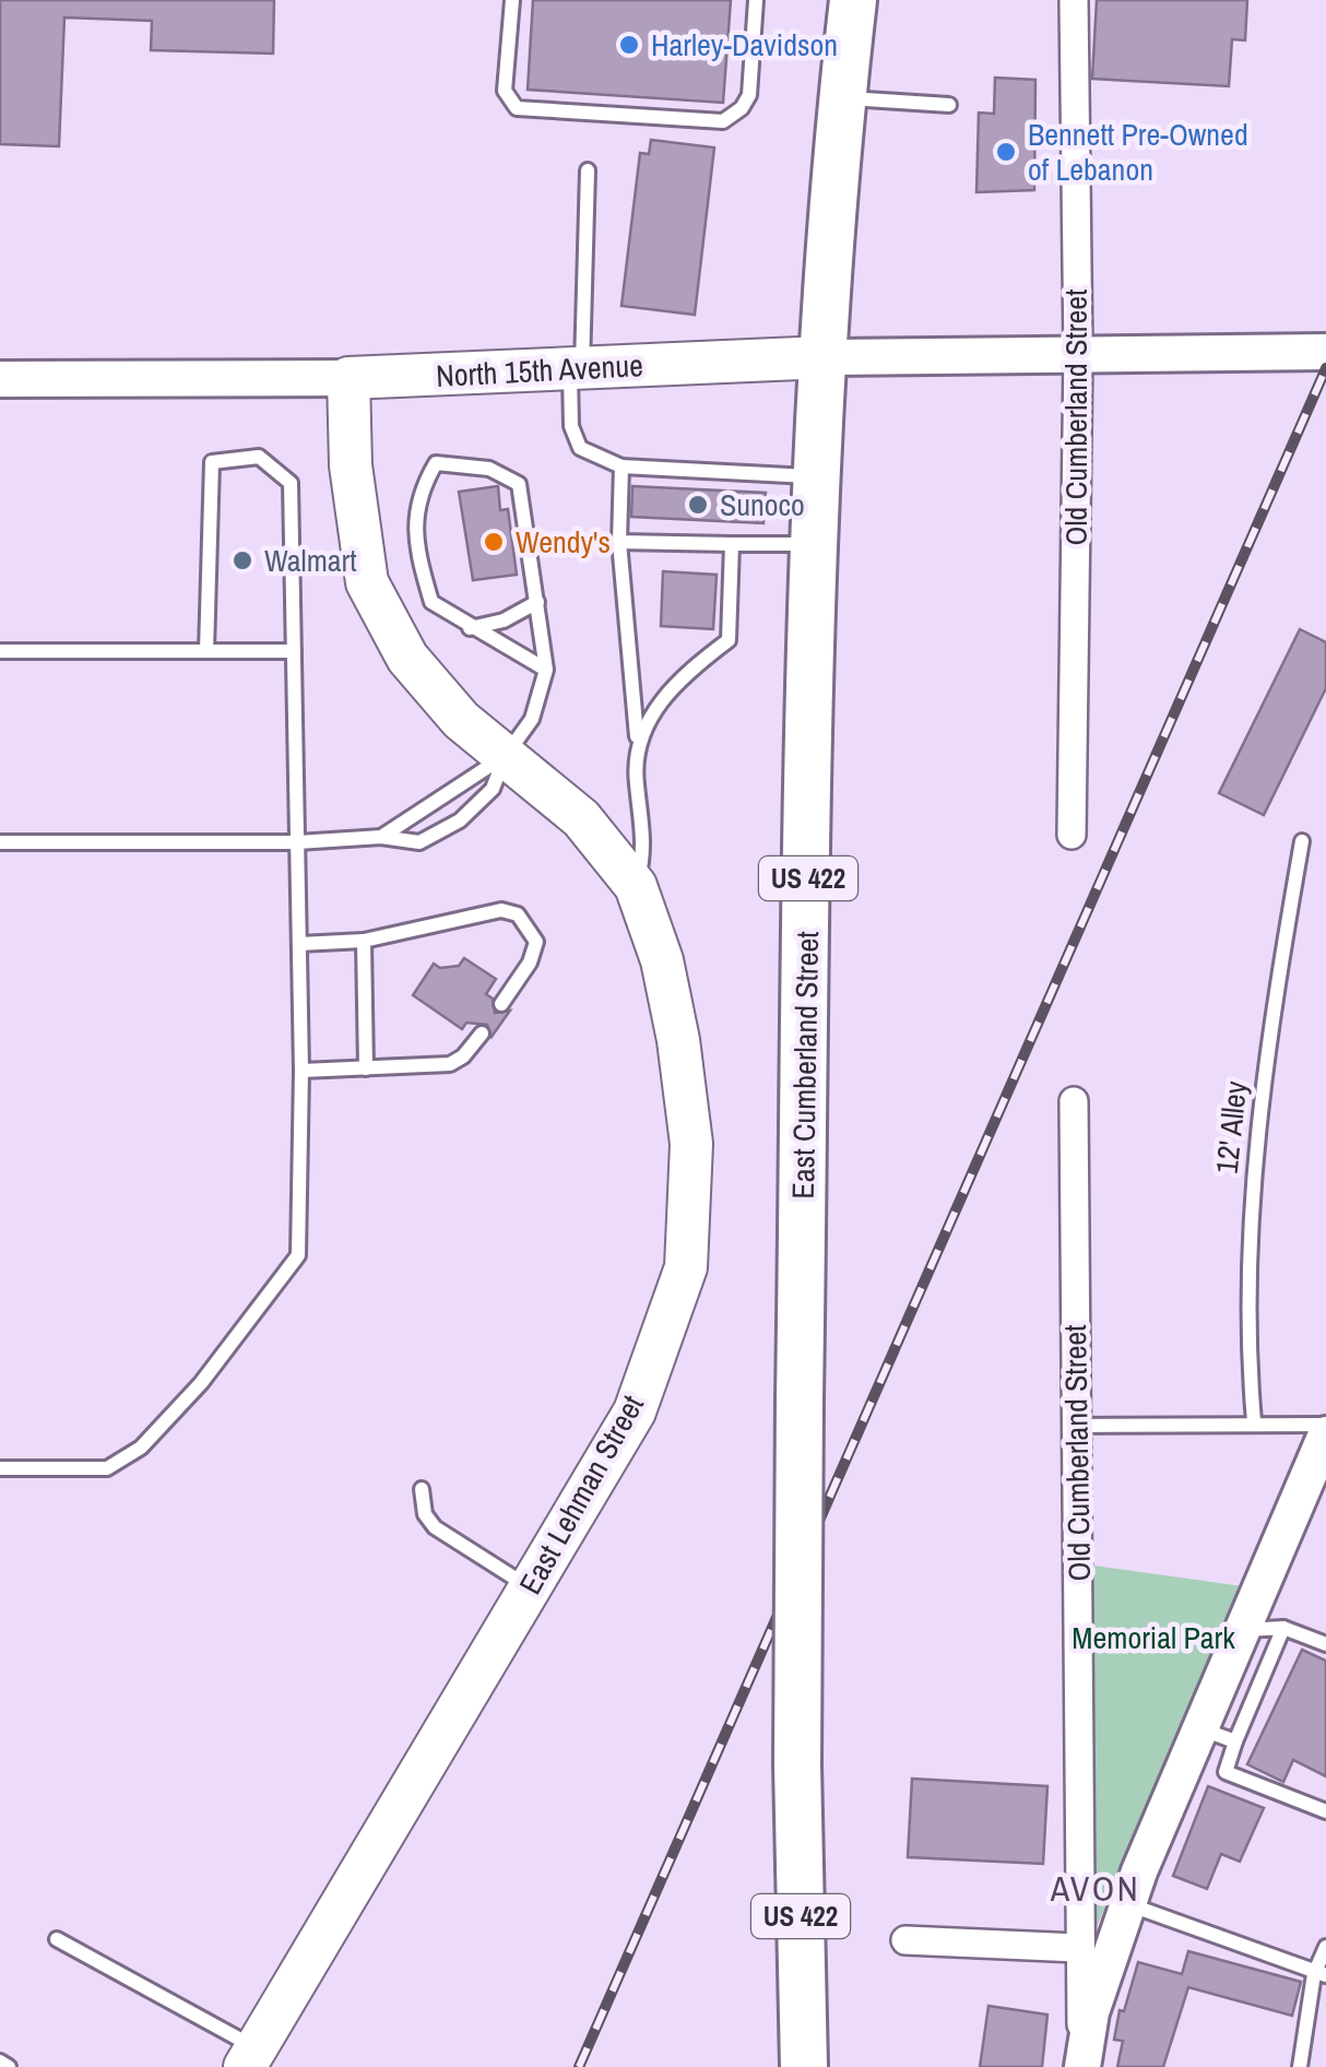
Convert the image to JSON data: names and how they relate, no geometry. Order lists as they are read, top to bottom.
{
  "streets": {
    "highway": ["US 422", "East Cumberland Street"],
    "main road": ["North 15th Avenue", "East Lehman Street"],
    "street": ["Old Cumberland Street"],
    "lane": ["12' Alley"]
  },
  "crossings": [
    ["North 15th Avenue", "Old Cumberland Street"],
    ["North 15th Avenue", "East Cumberland Street"],
    ["North 15th Avenue", "East Lehman Street"]
  ],
  "districts": ["AVON"],
  "parks": ["Memorial Park"],
  "places": [
    "Harley-Davidson",
    "Bennett Pre-Owned of Lebanon",
    "Sunoco",
    "Wendy's",
    "Walmart"
  ]
}
